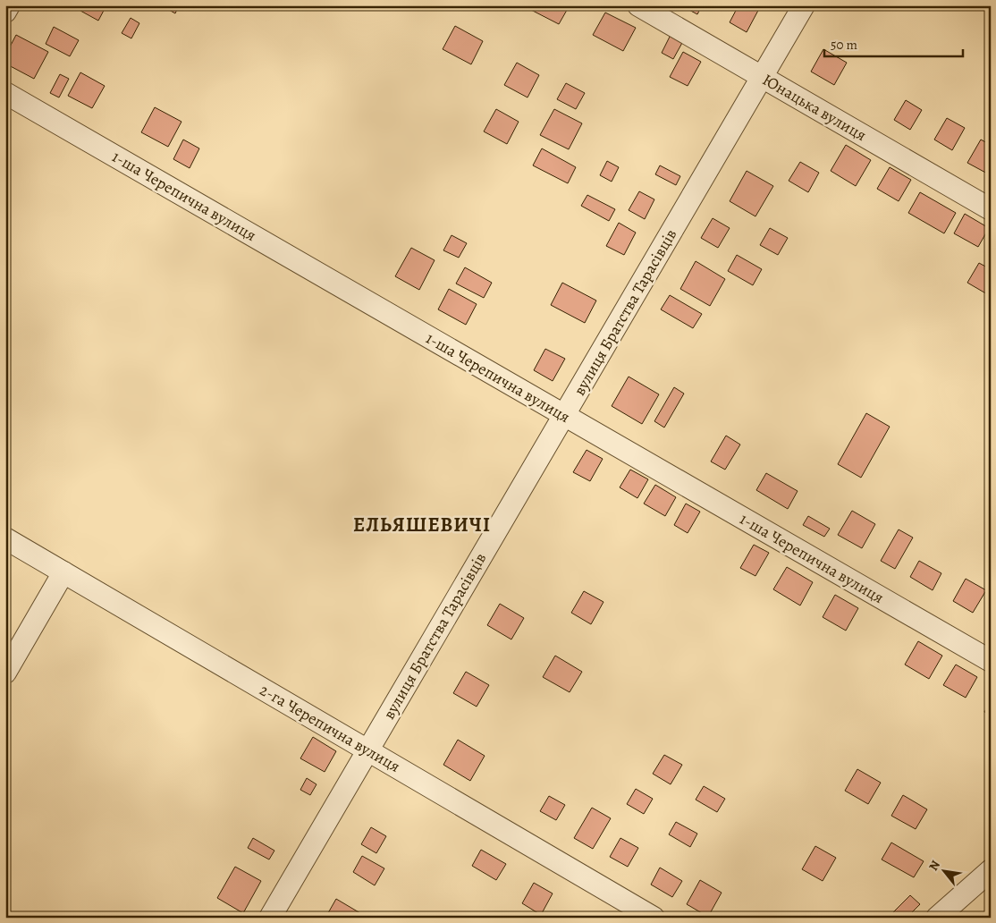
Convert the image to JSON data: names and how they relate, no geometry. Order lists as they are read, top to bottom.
{
  "streets": {
    "street": [
      "Юнацька вулиця",
      "1-ша Черепична вулиця",
      "вулиця Братства Тарасівців",
      "2-га Черепична вулиця"
    ]
  },
  "crossings": [
    ["Юнацька вулиця", "вулиця Братства Тарасівців"],
    ["1-ша Черепична вулиця", "вулиця Братства Тарасівців"],
    ["вулиця Братства Тарасівців", "2-га Черепична вулиця"]
  ],
  "districts": ["ЕЛЬЯШЕВИЧІ"],
  "scale_bar": "50 m",
  "north": "top left"
}
